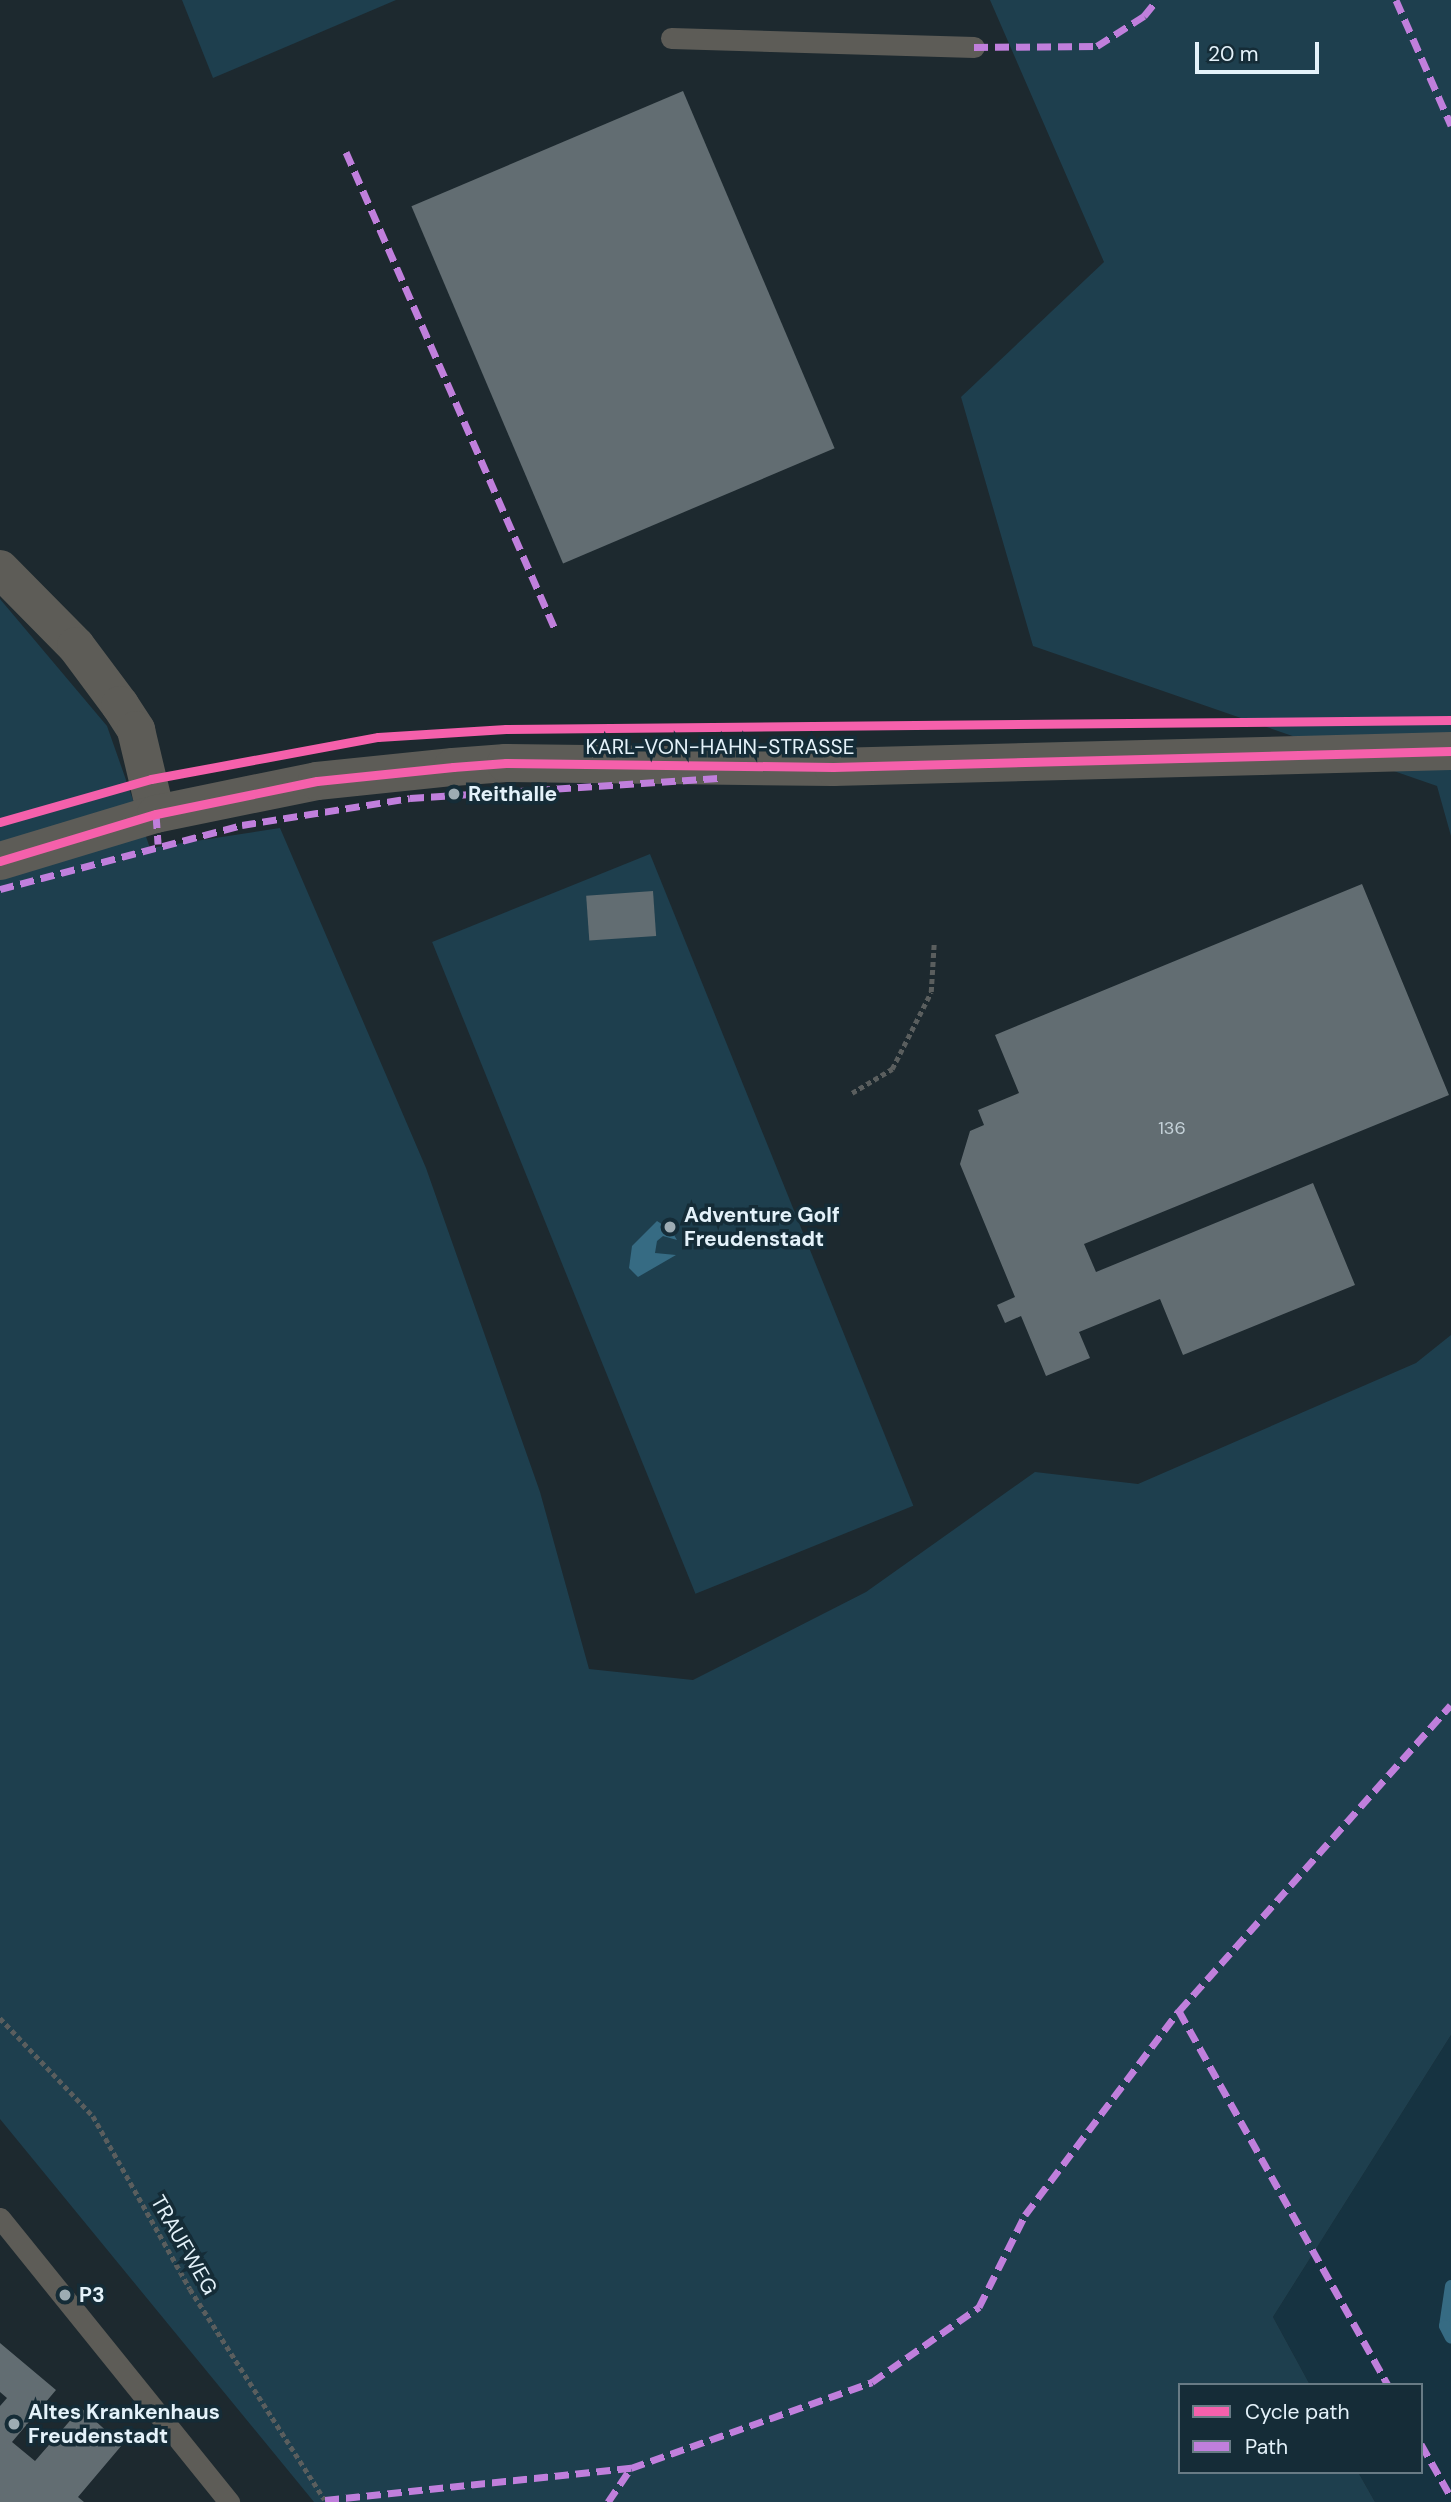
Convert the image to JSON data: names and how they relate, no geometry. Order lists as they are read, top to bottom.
{
  "streets": {
    "street": ["KARL-VON-HAHN-STRASSE"],
    "path": ["TRAUFWEG"]
  },
  "places": [
    "Reithalle",
    "Adventure Golf Freudenstadt",
    "P3",
    "Altes Krankenhaus Freudenstadt"
  ],
  "house_numbers": ["136"],
  "legend": ["Cycle path", "Path"],
  "scale_bar": "20 m"
}
